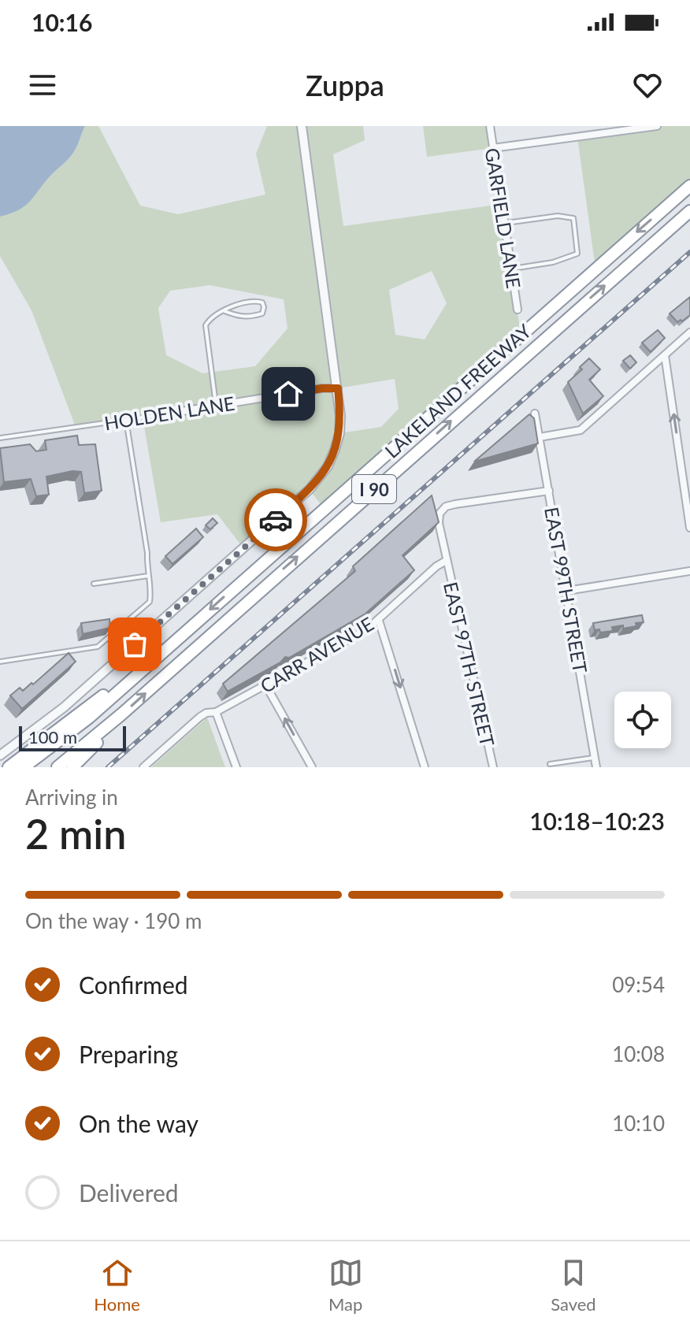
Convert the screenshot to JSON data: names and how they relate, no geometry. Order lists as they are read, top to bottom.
{
  "streets": {
    "highway": ["LAKELAND FREEWAY", "I 90"],
    "street": [
      "GARFIELD LANE",
      "HOLDEN LANE",
      "EAST 99TH STREET",
      "CARR AVENUE",
      "EAST 97TH STREET"
    ]
  },
  "crossings": [
    ["CARR AVENUE", "EAST 97TH STREET"]
  ],
  "scale_bar": "100 m",
  "page": {
    "status": "10:16",
    "header": "Zuppa",
    "scale": "100 m",
    "heading": ["2 min", "Arriving in", "10:18–10:23"],
    "bar": "On the way · 190 m",
    "list": [
      ["Confirmed", "09:54"],
      ["Preparing", "10:08"],
      ["On the way", "10:10"],
      "Delivered"
    ],
    "tabs": ["Home", "Map", "Saved"]
  }
}
